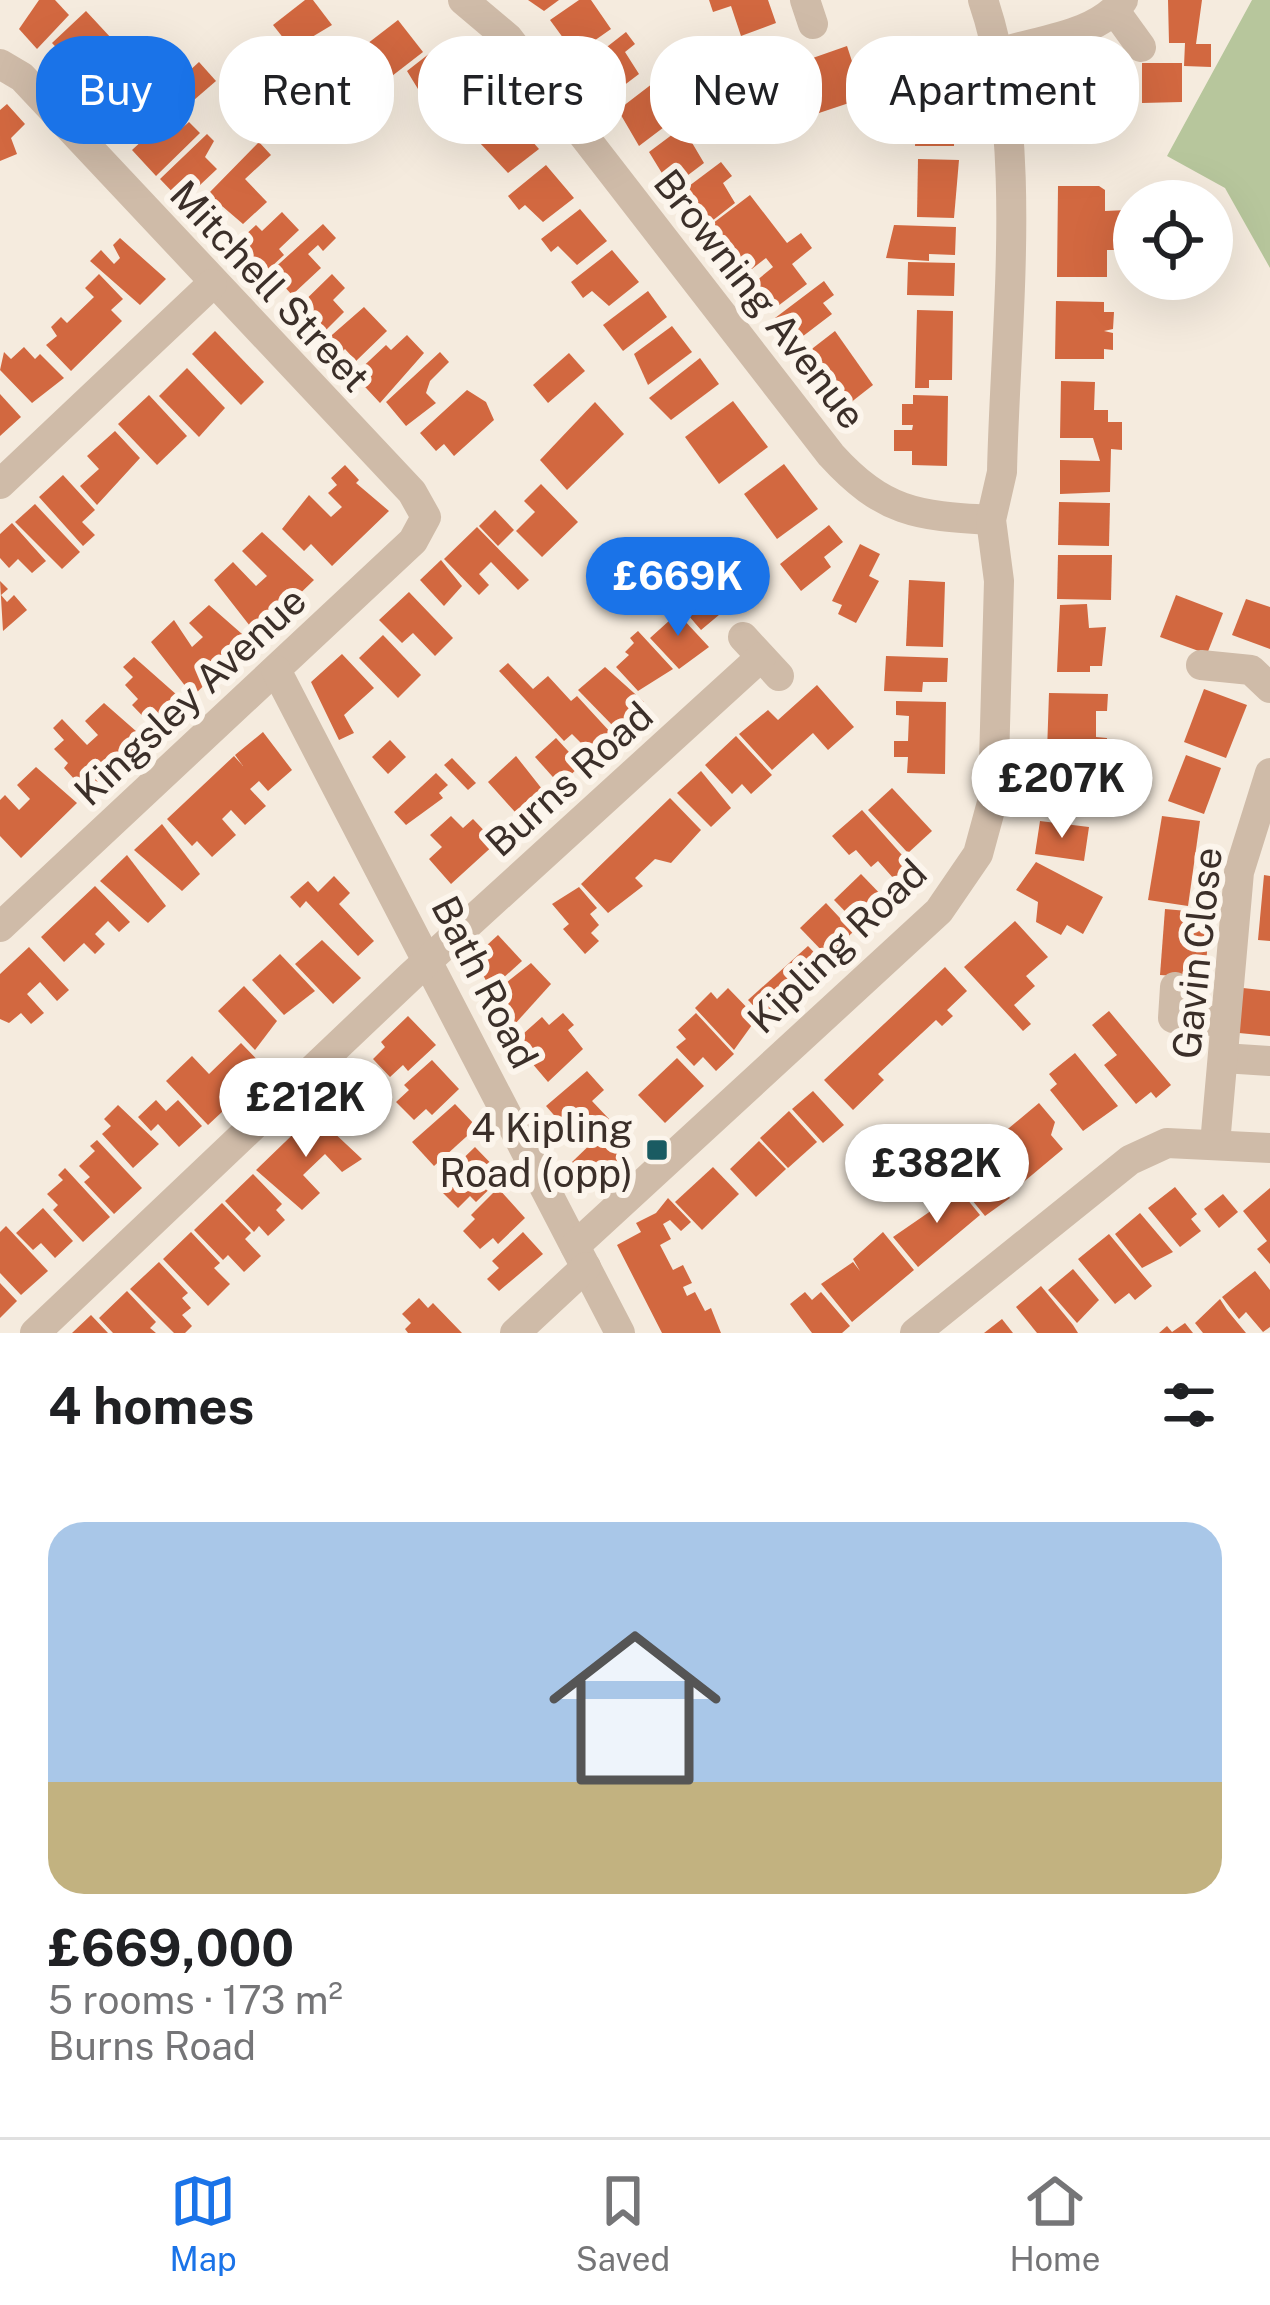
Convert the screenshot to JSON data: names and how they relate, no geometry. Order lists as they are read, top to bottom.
{
  "streets": {
    "street": [
      "Mitchell Street",
      "Browning Avenue",
      "Kingsley Avenue",
      "Burns Road",
      "Kipling Road",
      "Gavin Close",
      "Bath Road"
    ]
  },
  "crossings": [
    ["Mitchell Street", "Kingsley Avenue"],
    ["Browning Avenue", "Kipling Road"],
    ["Kingsley Avenue", "Bath Road"],
    ["Burns Road", "Bath Road"],
    ["Kipling Road", "Bath Road"]
  ],
  "places": {
    "transit": ["4 Kipling Road (opp)"]
  },
  "page": {
    "chip": [
      "Buy",
      "Rent",
      "Filters",
      "New",
      "Apartment"
    ],
    "price": [
      "£669K",
      "£207K",
      "£212K",
      "£382K"
    ],
    "heading": "4 homes",
    "list": [
      {
        "name": "£669,000",
        "note": "5 rooms · 173 m² · Burns Road"
      }
    ],
    "tabs": ["Map", "Saved", "Home"]
  }
}
